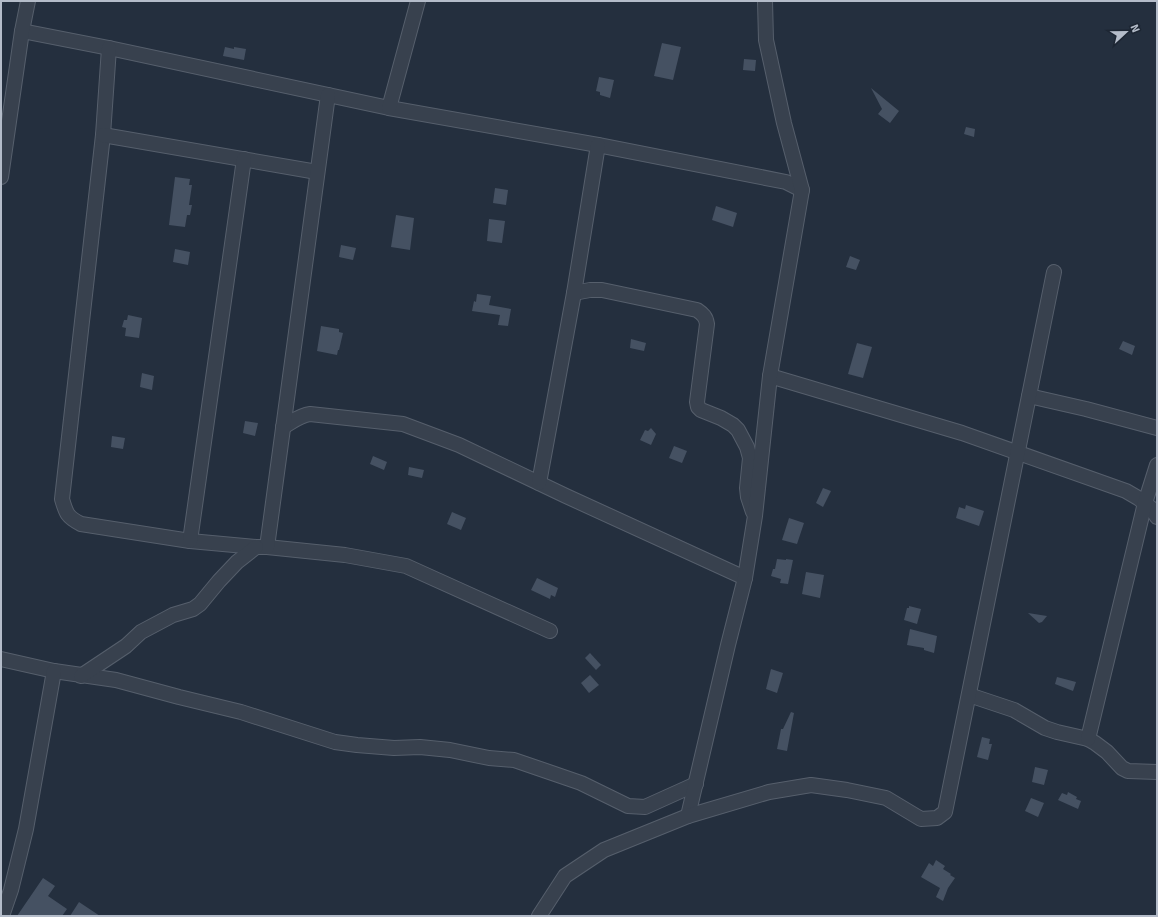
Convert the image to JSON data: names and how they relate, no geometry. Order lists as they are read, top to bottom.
{
  "north": "right"
}
